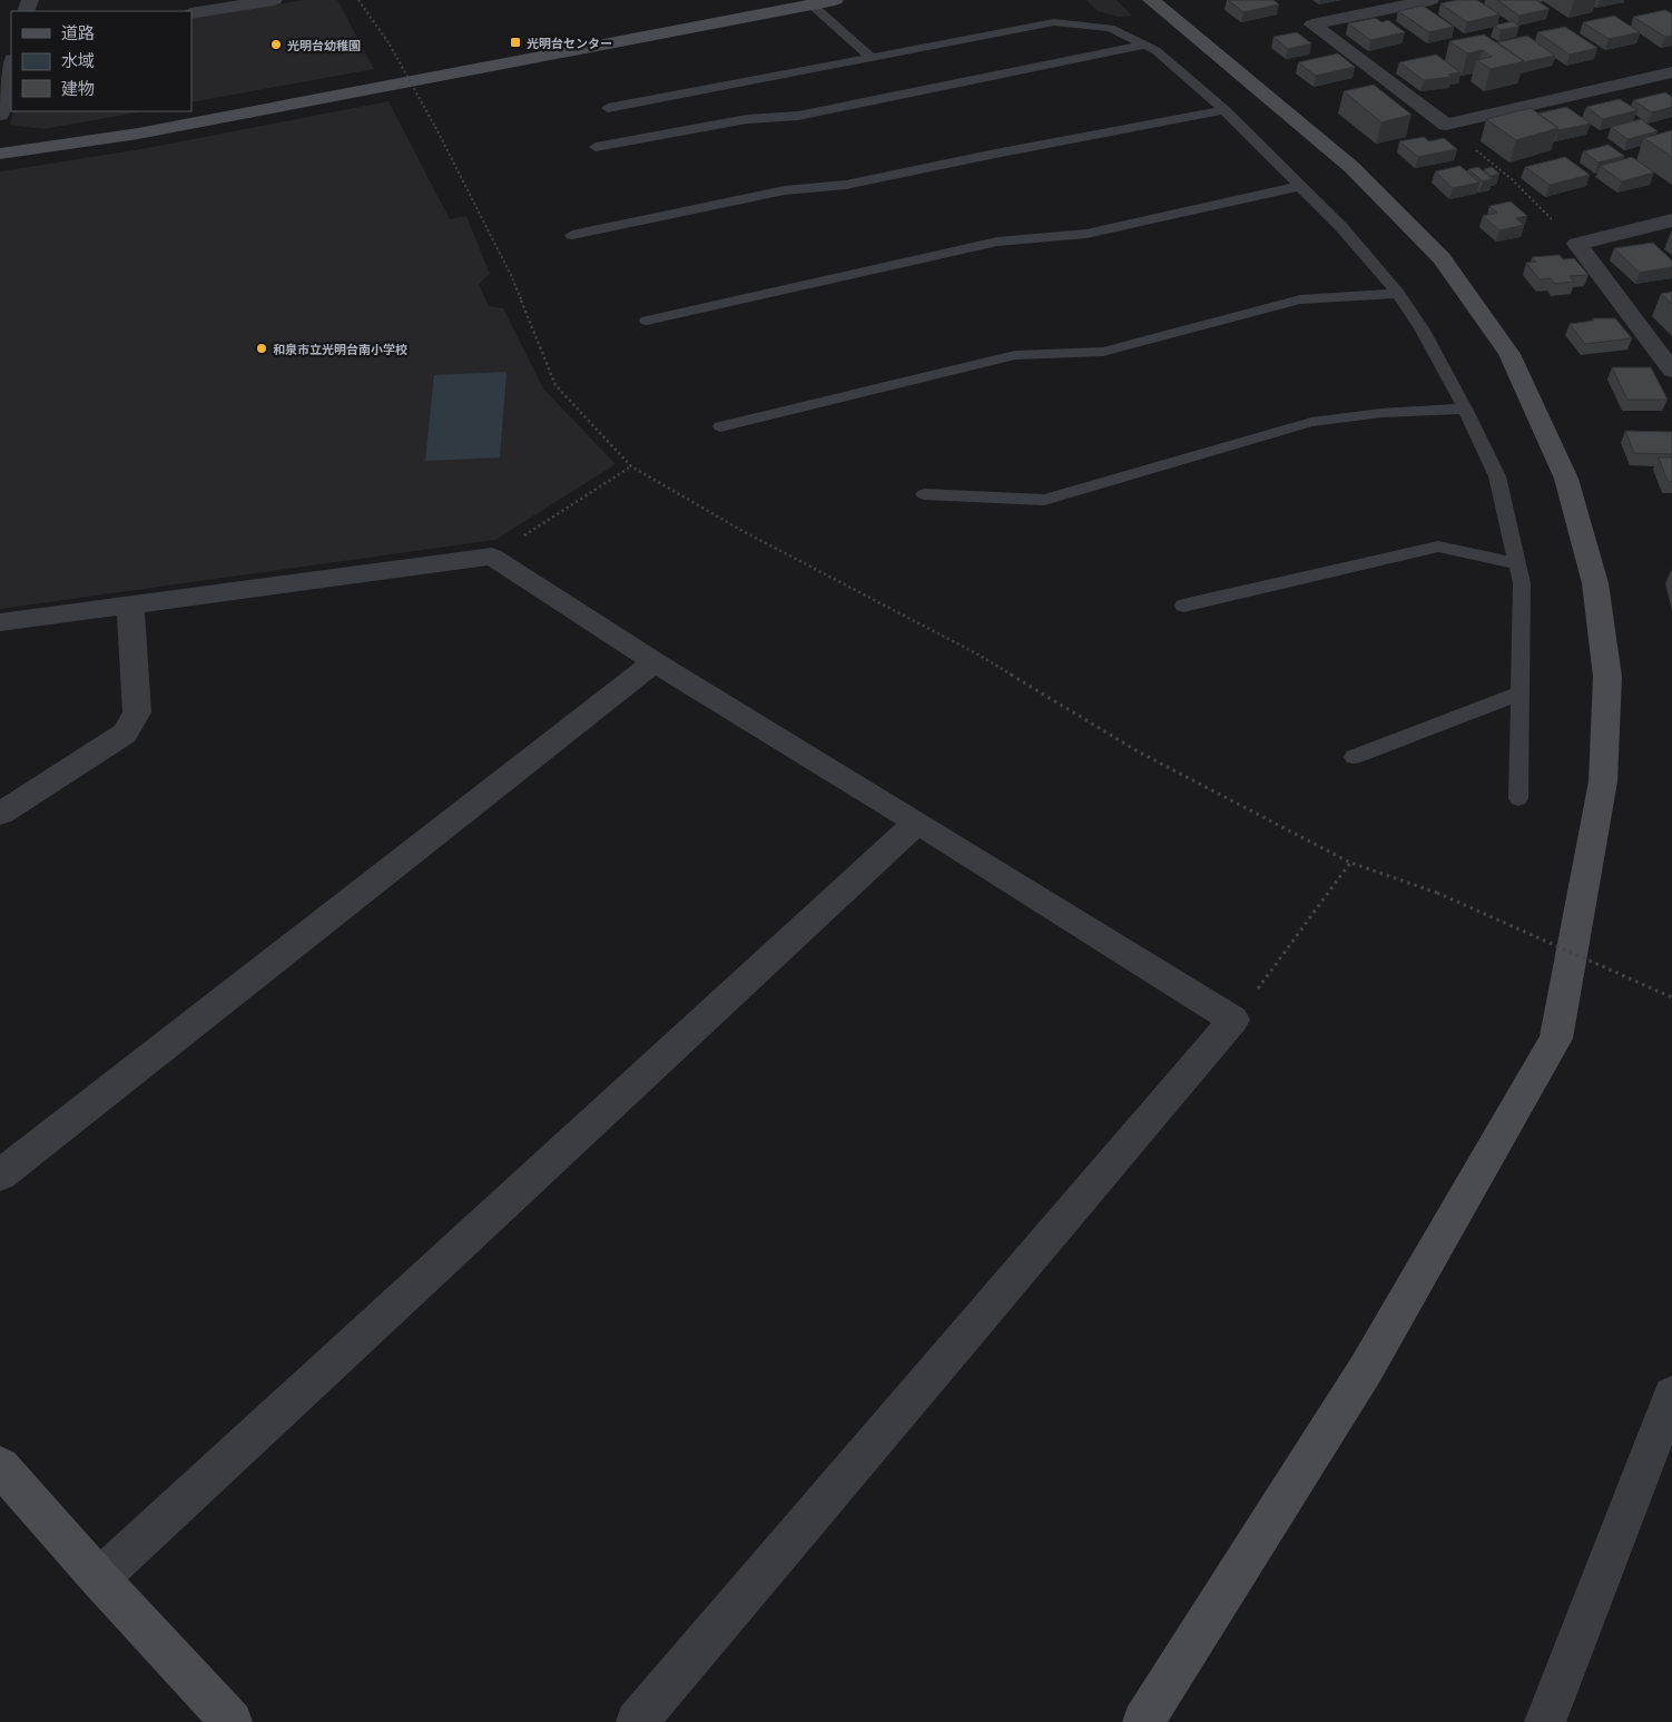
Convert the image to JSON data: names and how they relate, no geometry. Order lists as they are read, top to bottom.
{
  "places": {
    "transit": ["光明台センター"],
    "other": ["光明台幼稚園", "和泉市立光明台南小学校"]
  },
  "legend": ["道路", "水域", "建物"]
}
